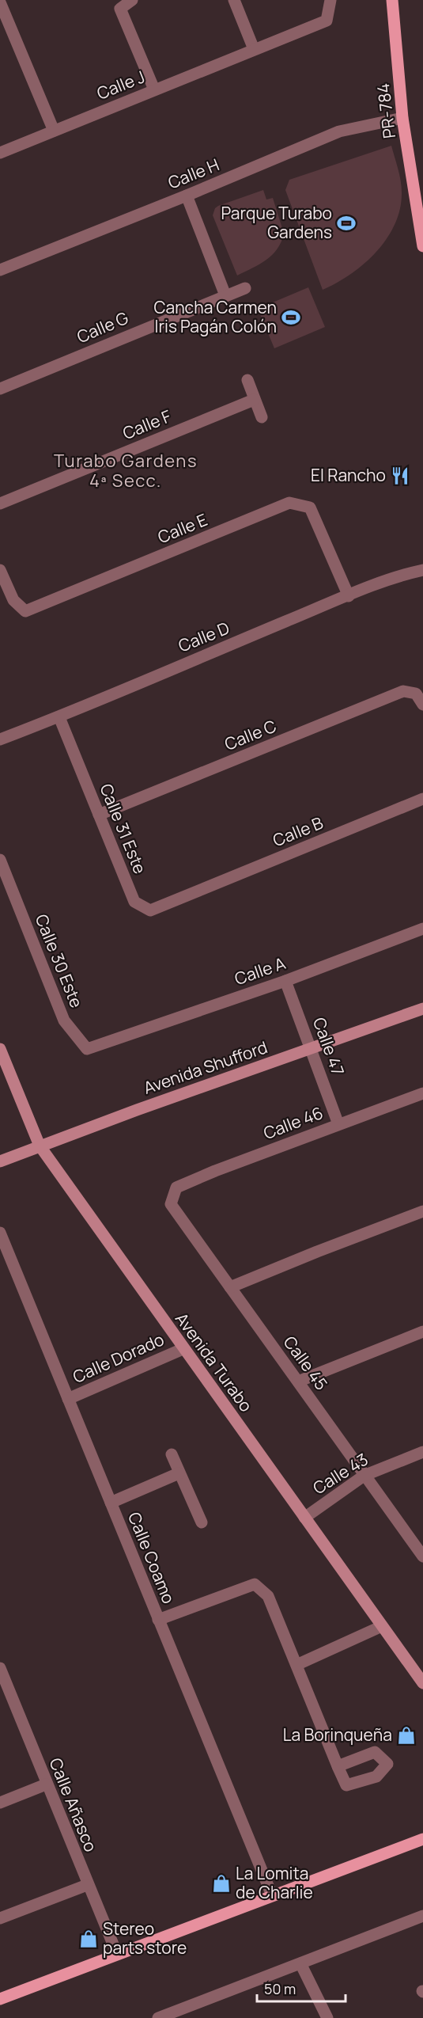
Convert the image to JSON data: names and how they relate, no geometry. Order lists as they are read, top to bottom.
{
  "streets": {
    "main road": ["PR-784"],
    "street": [
      "Calle J",
      "Calle H",
      "Calle G",
      "Calle F",
      "Calle E",
      "Calle D",
      "Calle C",
      "Calle 31 Este",
      "Calle B",
      "Calle 30 Este",
      "Calle A",
      "Calle 47",
      "Avenida Shufford",
      "Calle 46",
      "Calle Dorado",
      "Avenida Turabo",
      "Calle 45",
      "Calle 43",
      "Calle Coamo",
      "Calle Añasco"
    ]
  },
  "crossings": [
    ["PR-784", "Calle H"],
    ["Calle E", "Calle D"],
    ["Calle D", "Calle 31 Este"],
    ["Calle C", "Calle 31 Este"],
    ["Calle 31 Este", "Calle B"],
    ["Calle 30 Este", "Calle A"],
    ["Calle A", "Calle 47"],
    ["Calle 47", "Avenida Shufford"],
    ["Calle 47", "Calle 46"],
    ["Avenida Shufford", "Avenida Turabo"],
    ["Calle 46", "Calle 45"],
    ["Calle Dorado", "Avenida Turabo"],
    ["Calle Dorado", "Calle Coamo"],
    ["Avenida Turabo", "Calle 43"],
    ["Calle 45", "Calle 43"]
  ],
  "districts": ["Turabo Gardens 4ª Secc."],
  "places": {
    "sports": ["Parque Turabo Gardens", "Cancha Carmen Iris Pagán Colón"],
    "restaurant": ["El Rancho"],
    "shop": ["La Borinqueña", "La Lomita de Charlie", "Stereo parts store"]
  },
  "scale_bar": "50 m"
}
